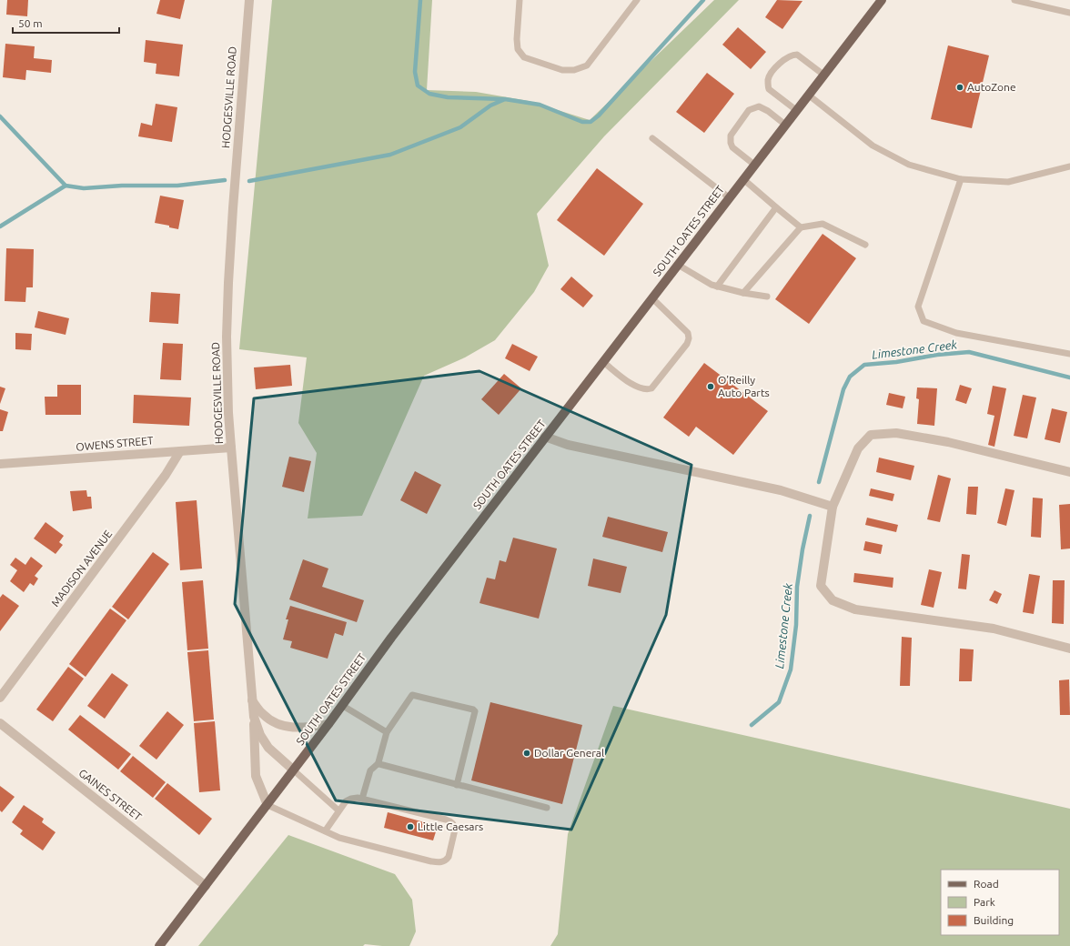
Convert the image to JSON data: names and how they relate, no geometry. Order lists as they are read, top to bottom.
{
  "streets": {
    "main road": ["SOUTH OATES STREET"],
    "street": [
      "HODGESVILLE ROAD",
      "OWENS STREET",
      "MADISON AVENUE",
      "GAINES STREET"
    ]
  },
  "crossings": [
    ["HODGESVILLE ROAD", "SOUTH OATES STREET"],
    ["HODGESVILLE ROAD", "OWENS STREET"],
    ["SOUTH OATES STREET", "GAINES STREET"],
    ["OWENS STREET", "MADISON AVENUE"]
  ],
  "water": ["Limestone Creek"],
  "places": [
    "AutoZone",
    "O'Reilly Auto Parts",
    "Dollar General",
    "Little Caesars"
  ],
  "legend": ["Road", "Park", "Building"],
  "scale_bar": "50 m"
}
